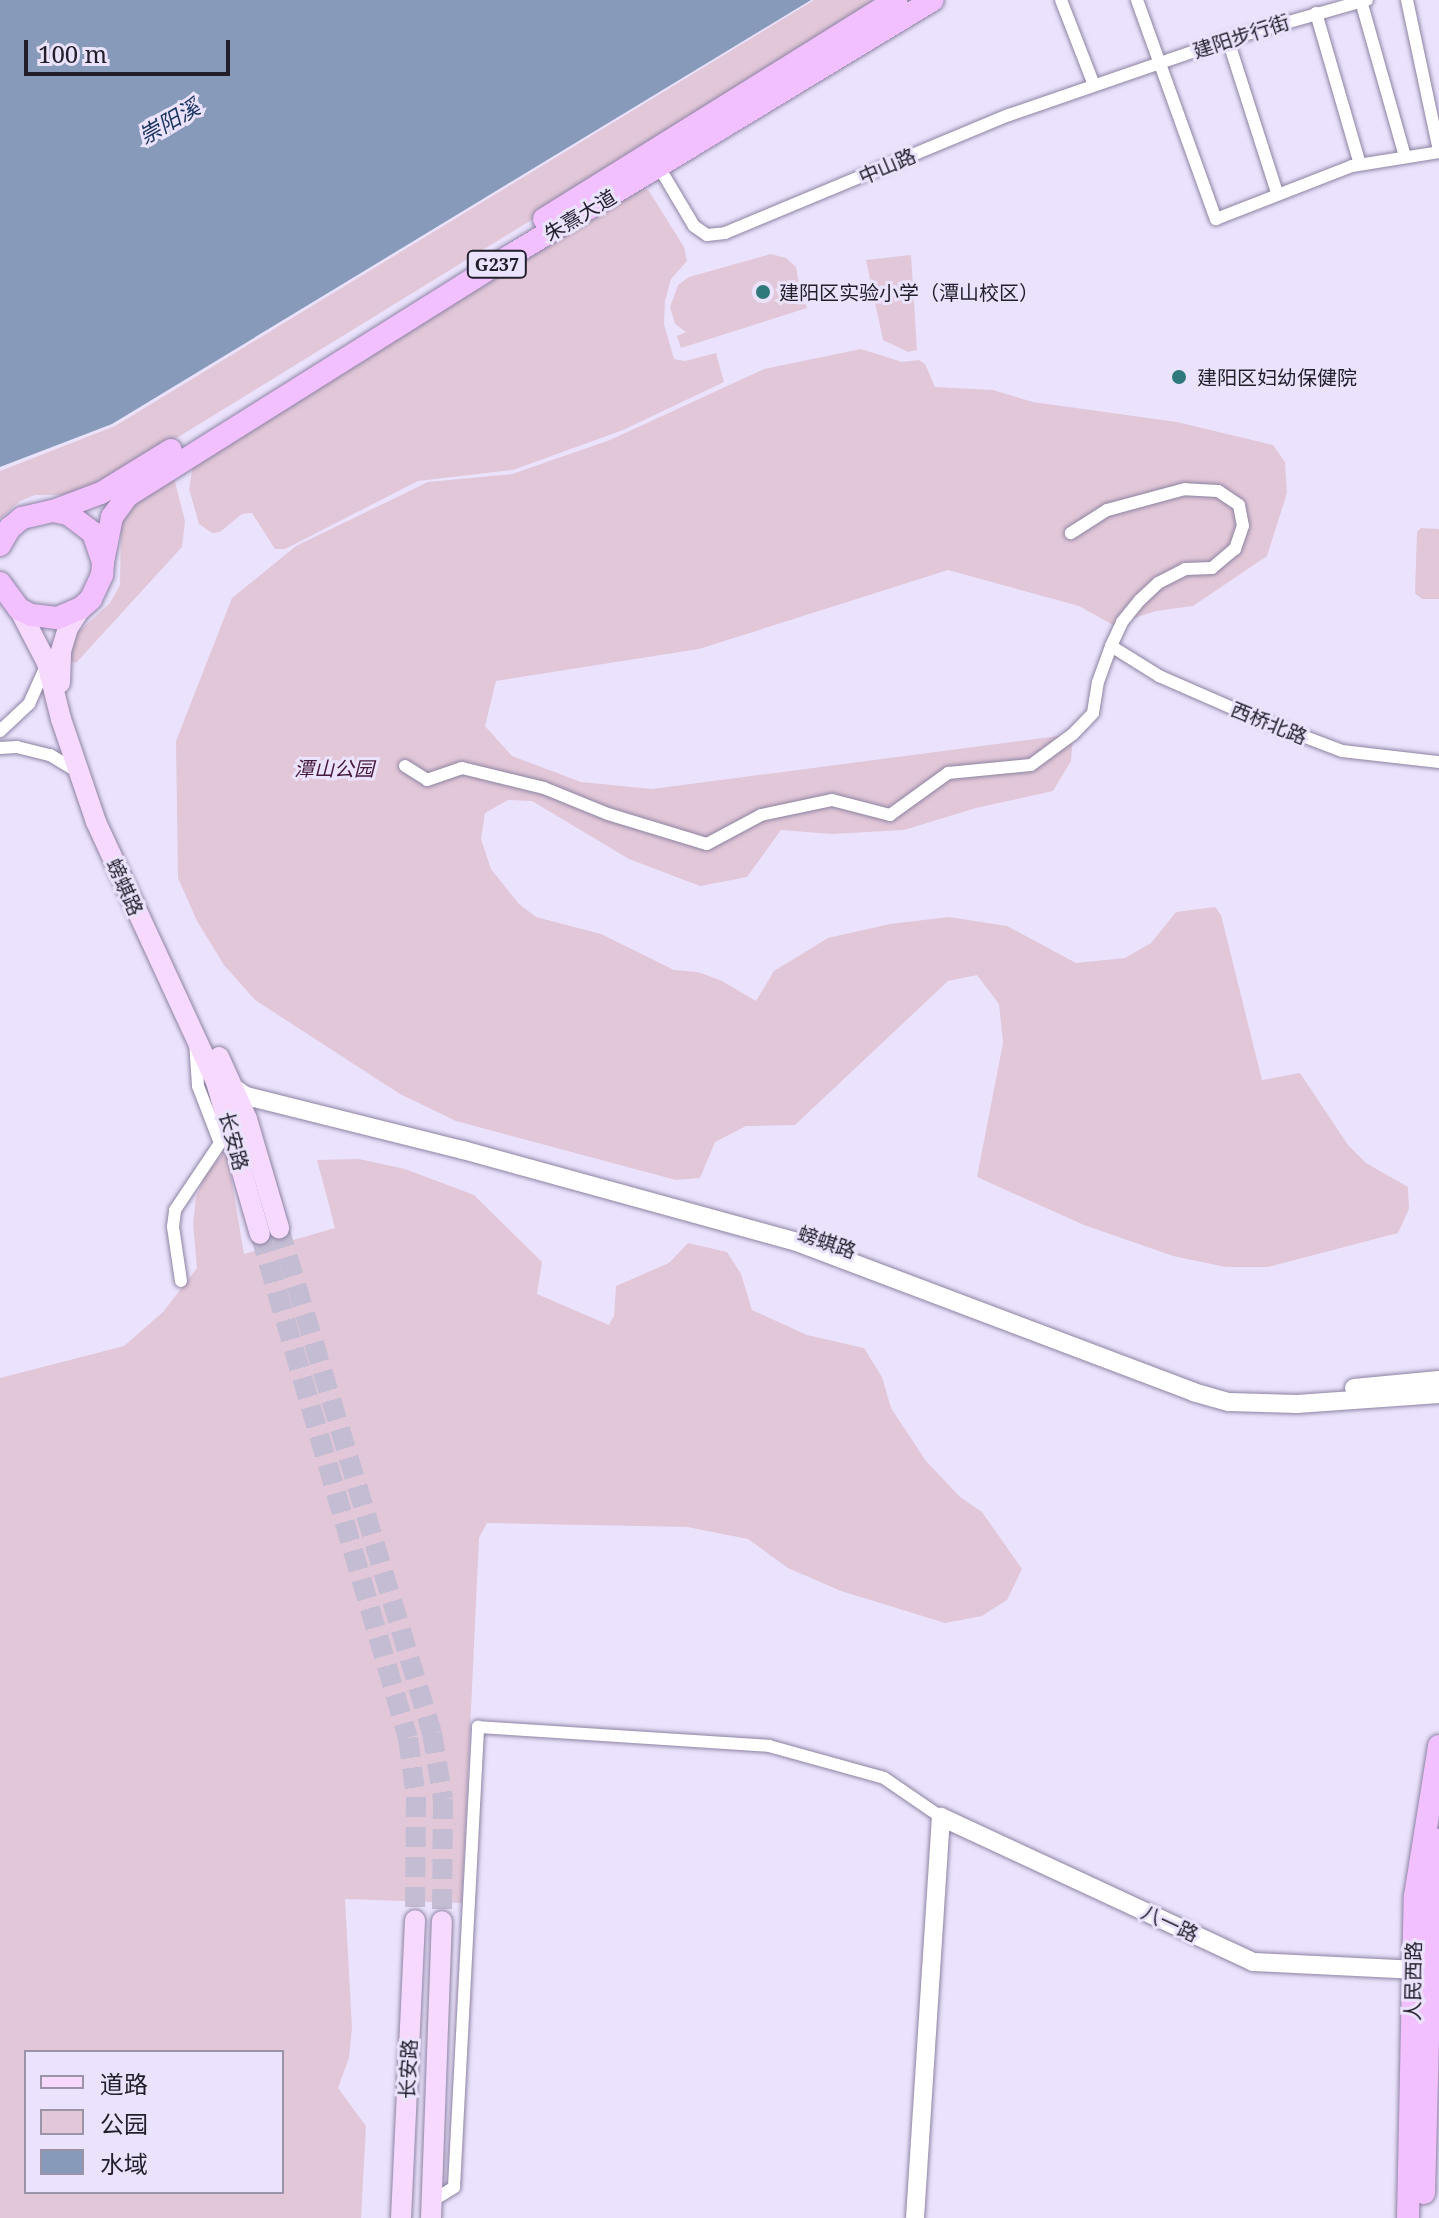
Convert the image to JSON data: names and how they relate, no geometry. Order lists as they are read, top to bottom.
{
  "streets": {
    "highway": ["朱熹大道", "G237", "人民西路"],
    "main road": ["螃蜞路", "长安路", "八一路"],
    "street": ["建阳步行街", "中山路", "西桥北路"]
  },
  "crossings": [
    ["建阳步行街", "中山路"],
    ["中山路", "朱熹大道"],
    ["朱熹大道", "G237"],
    ["螃蜞路", "长安路"],
    ["八一路", "人民西路"]
  ],
  "water": ["崇阳溪"],
  "parks": ["潭山公园"],
  "places": ["建阳区实验小学（潭山校区）", "建阳区妇幼保健院"],
  "legend": ["道路", "公园", "水域"],
  "scale_bar": "100 m"
}
